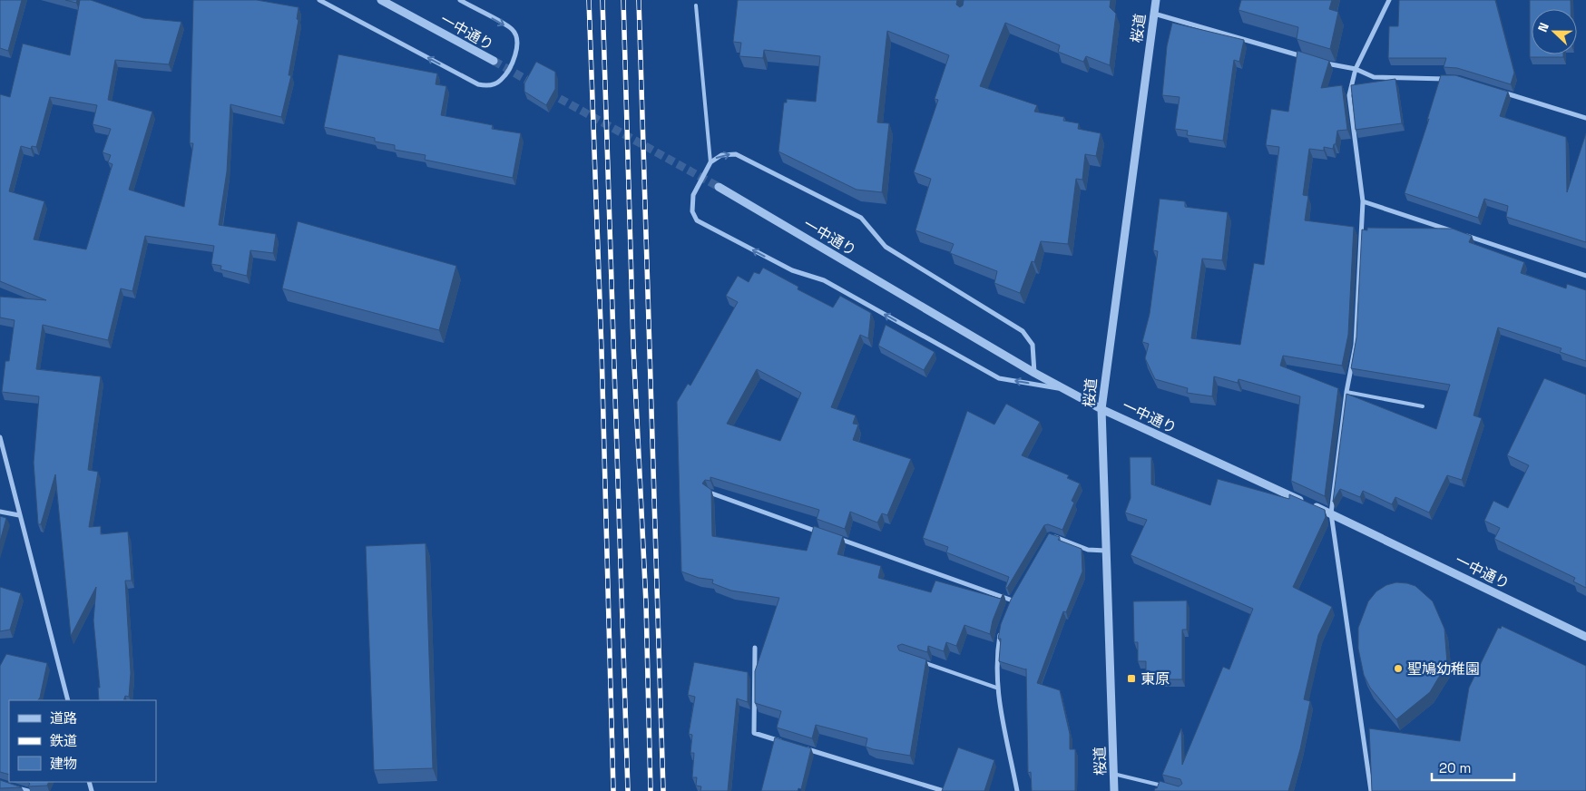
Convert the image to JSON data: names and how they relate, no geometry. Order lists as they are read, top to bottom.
{
  "streets": {
    "street": ["桜道", "一中通り"]
  },
  "crossings": [
    ["桜道", "一中通り"]
  ],
  "places": {
    "other": ["聖鳩幼稚園"],
    "transit": ["東原"]
  },
  "legend": ["道路", "鉄道", "建物"],
  "scale_bar": "20 m",
  "north": "left"
}
